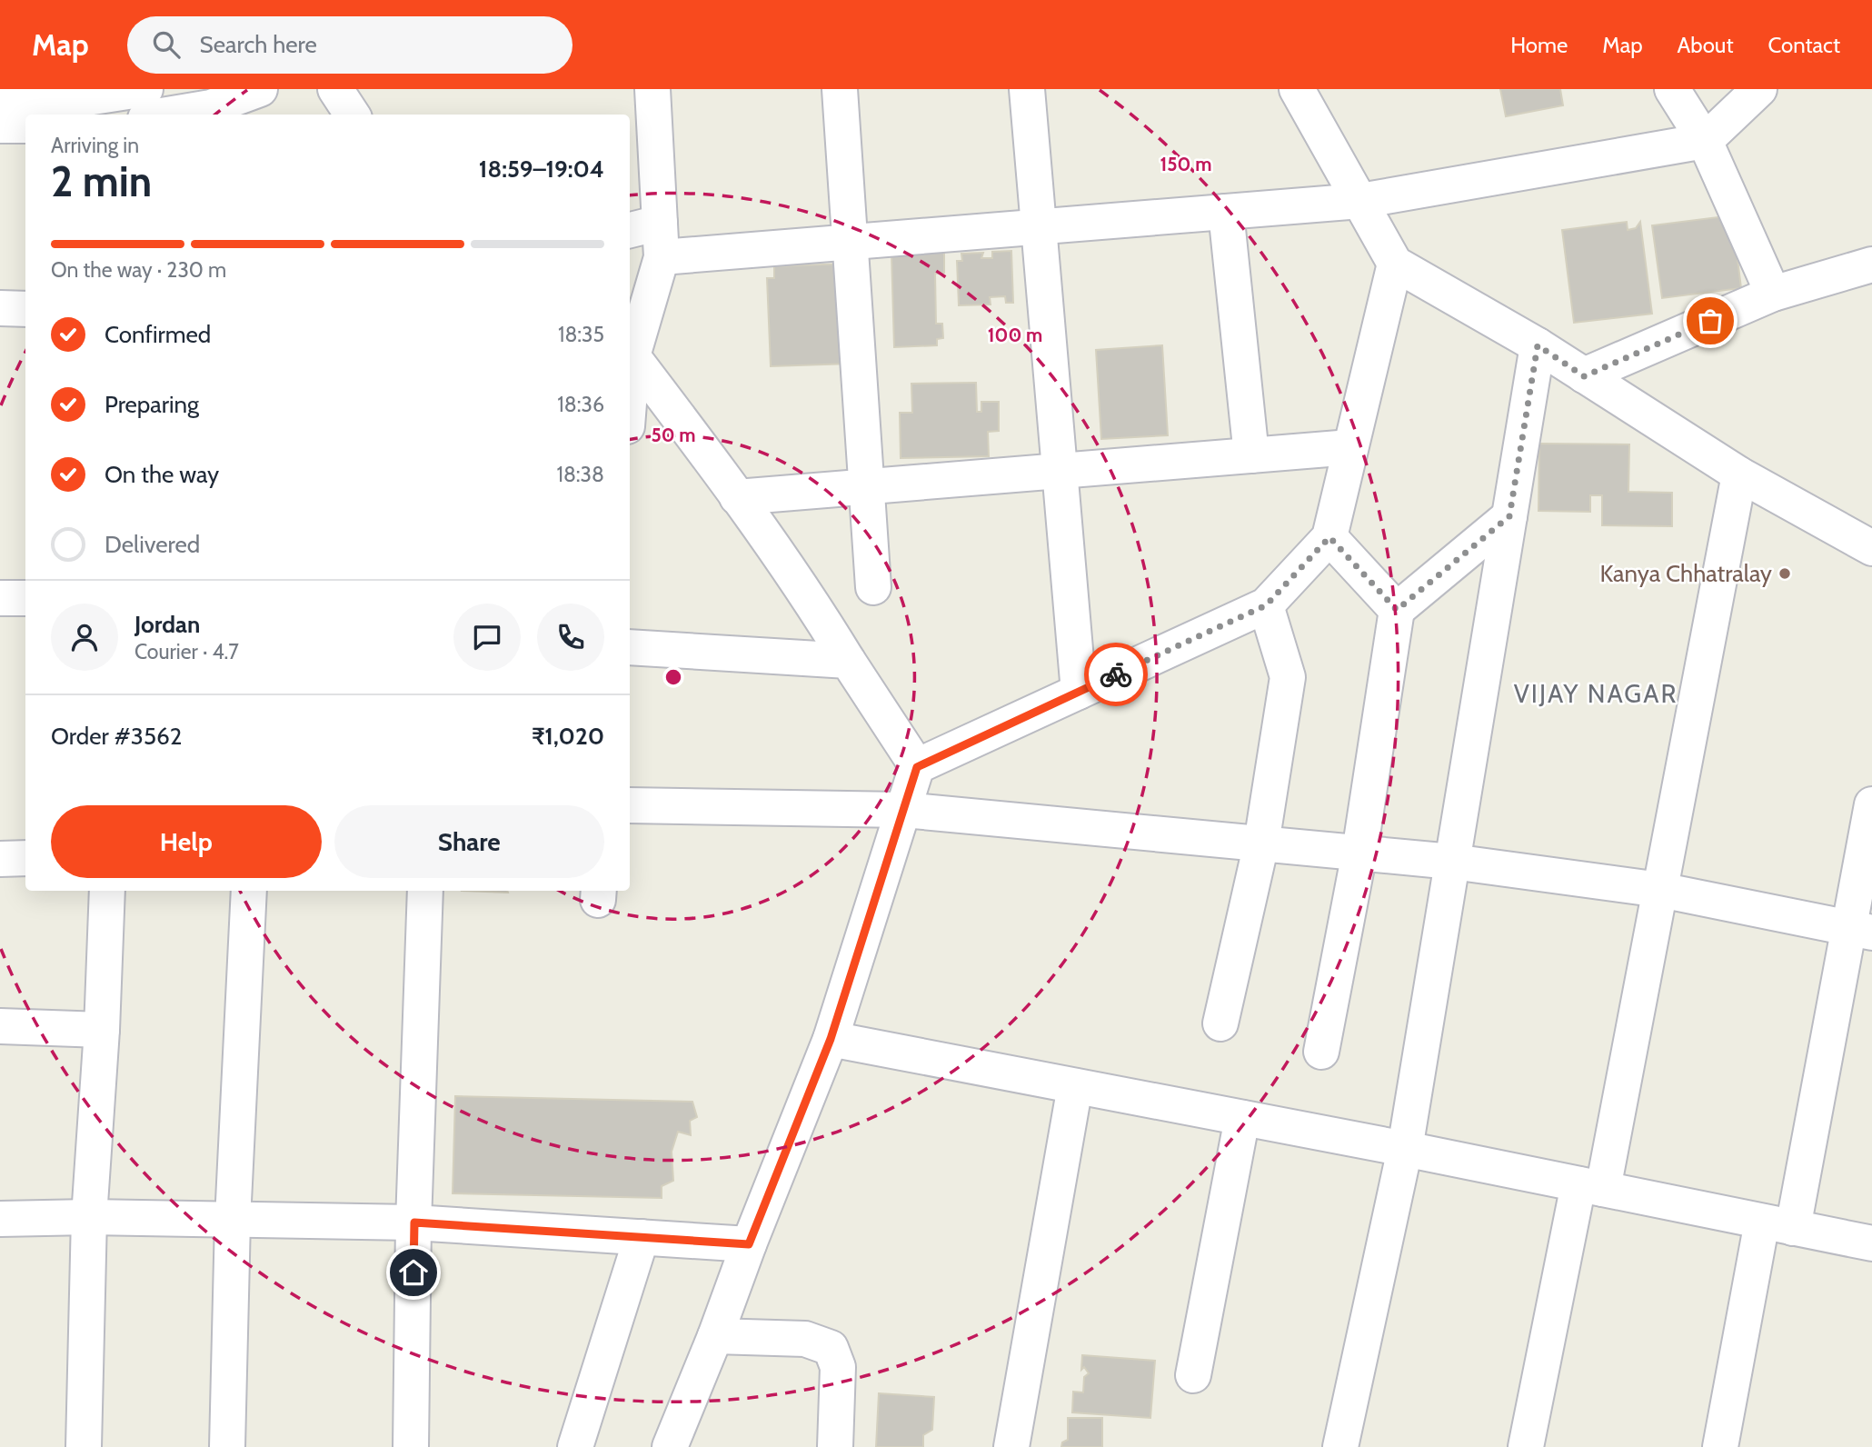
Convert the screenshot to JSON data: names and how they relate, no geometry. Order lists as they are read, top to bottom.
{
  "districts": ["VIJAY NAGAR"],
  "places": ["Kanya Chhatralay"],
  "page": {
    "header": "Map",
    "search": "Search here",
    "nav": [
      "Home",
      "Map",
      "About",
      "Contact"
    ],
    "heading": ["2 min", "Arriving in", "18:59–19:04"],
    "panel": [
      "Jordan",
      "Courier · 4.7",
      "Order #3562",
      "₹1,020"
    ],
    "bar": "On the way · 230 m",
    "list": [
      ["Confirmed", "18:35"],
      ["Preparing", "18:36"],
      ["On the way", "18:38"],
      "Delivered"
    ],
    "buttons": ["Help", "Share"]
  },
  "rings": ["150 m", "100 m", "50 m"]
}
